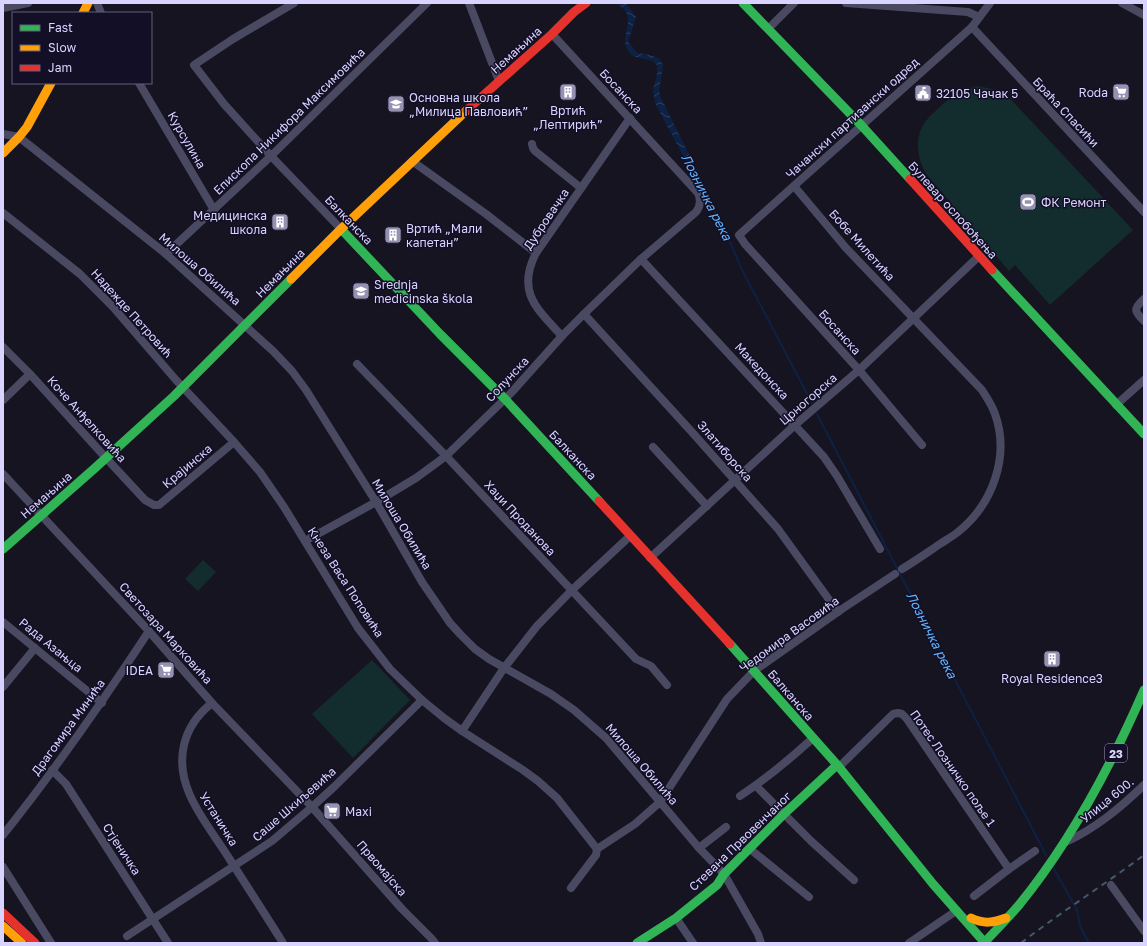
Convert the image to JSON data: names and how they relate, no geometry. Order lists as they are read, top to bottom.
{
  "streets": {
    "street": [
      "Немањина",
      "Босанска",
      "Браћа Спасићи",
      "Чачански партизански одред",
      "Епископа Никифора Максимовића",
      "Курсулина",
      "Булевар ослобођења",
      "Дубровачка",
      "Балканска",
      "Бобе Милетића",
      "Милоша Обилића",
      "Надежде Петровић",
      "Македонска",
      "Солунска",
      "Црногорска",
      "Коче Анђелковића",
      "Златиборска",
      "Крајинска",
      "Хаџи Проданова",
      "Кнеза Васа Поповића",
      "Светозара Марковића",
      "Чедомира Васовића",
      "Рада Азањца",
      "Драгомира Минића",
      "23",
      "Потес Лозничко поље 1",
      "Улица 600.",
      "Саше Шкиљевића",
      "Устаничка",
      "Стевана Првовенчаног",
      "Стјеничка",
      "Првомајска"
    ]
  },
  "crossings": [
    ["Немањина", "Босанска"],
    ["Немањина", "Балканска"],
    ["Немањина", "Милоша Обилића"],
    ["Немањина", "Надежде Петровић"],
    ["Немањина", "Коче Анђелковића"],
    ["Немањина", "Кнеза Васа Поповића"],
    ["Немањина", "Светозара Марковића"],
    ["Босанска", "Чачански партизански одред"],
    ["Босанска", "Дубровачка"],
    ["Босанска", "Солунска"],
    ["Босанска", "Црногорска"],
    ["Браћа Спасићи", "Чачански партизански одред"],
    ["Чачански партизански одред", "Булевар ослобођења"],
    ["Чачански партизански одред", "Бобе Милетића"],
    ["Епископа Никифора Максимовића", "Курсулина"],
    ["Епископа Никифора Максимовића", "Балканска"],
    ["Епископа Никифора Максимовића", "Милоша Обилића"],
    ["Булевар ослобођења", "Црногорска"],
    ["Дубровачка", "Солунска"],
    ["Балканска", "Солунска"],
    ["Балканска", "Црногорска"],
    ["Балканска", "Чедомира Васовића"],
    ["Балканска", "23"],
    ["Балканска", "Потес Лозничко поље 1"],
    ["Балканска", "Стевана Првовенчаног"],
    ["Бобе Милетића", "Црногорска"],
    ["Бобе Милетића", "Чедомира Васовића"],
    ["Милоша Обилића", "Солунска"],
    ["Милоша Обилића", "Чедомира Васовића"],
    ["Милоша Обилића", "Стевана Првовенчаног"],
    ["Надежде Петровић", "Кнеза Васа Поповића"],
    ["Македонска", "Солунска"],
    ["Македонска", "Црногорска"],
    ["Солунска", "Златиборска"],
    ["Солунска", "Хаџи Проданова"],
    ["Солунска", "Кнеза Васа Поповића"],
    ["Црногорска", "Златиборска"],
    ["Црногорска", "Чедомира Васовића"],
    ["Коче Анђелковића", "Крајинска"],
    ["Златиборска", "Чедомира Васовића"],
    ["Крајинска", "Кнеза Васа Поповића"],
    ["Кнеза Васа Поповића", "Чедомира Васовића"],
    ["Кнеза Васа Поповића", "Саше Шкиљевића"],
    ["Светозара Марковића", "Драгомира Минића"],
    ["Светозара Марковића", "Саше Шкиљевића"],
    ["Светозара Марковића", "Устаничка"],
    ["Светозара Марковића", "Првомајска"],
    ["Рада Азањца", "Драгомира Минића"],
    ["Драгомира Минића", "Стјеничка"],
    ["23", "Улица 600."],
    ["Потес Лозничко поље 1", "Стевана Првовенчаног"],
    ["Саше Шкиљевића", "Устаничка"],
    ["Саше Шкиљевића", "Стјеничка"],
    ["Саше Шкиљевића", "Првомајска"]
  ],
  "water": ["Лозничка река"],
  "places": {
    "building": [
      "Вртић „Лептирић”",
      "Медицинска школа",
      "Вртић „Мали капетан”",
      "Royal Residence3"
    ],
    "supermarket": ["Roda", "IDEA", "Maxi"],
    "public building": ["32105 Чачак 5"],
    "school or university": ["Основна школа „Милица Павловић”", "Srednja medicinska škola"],
    "sports": ["ФК Ремонт"]
  },
  "legend": ["Fast", "Slow", "Jam"]
}
